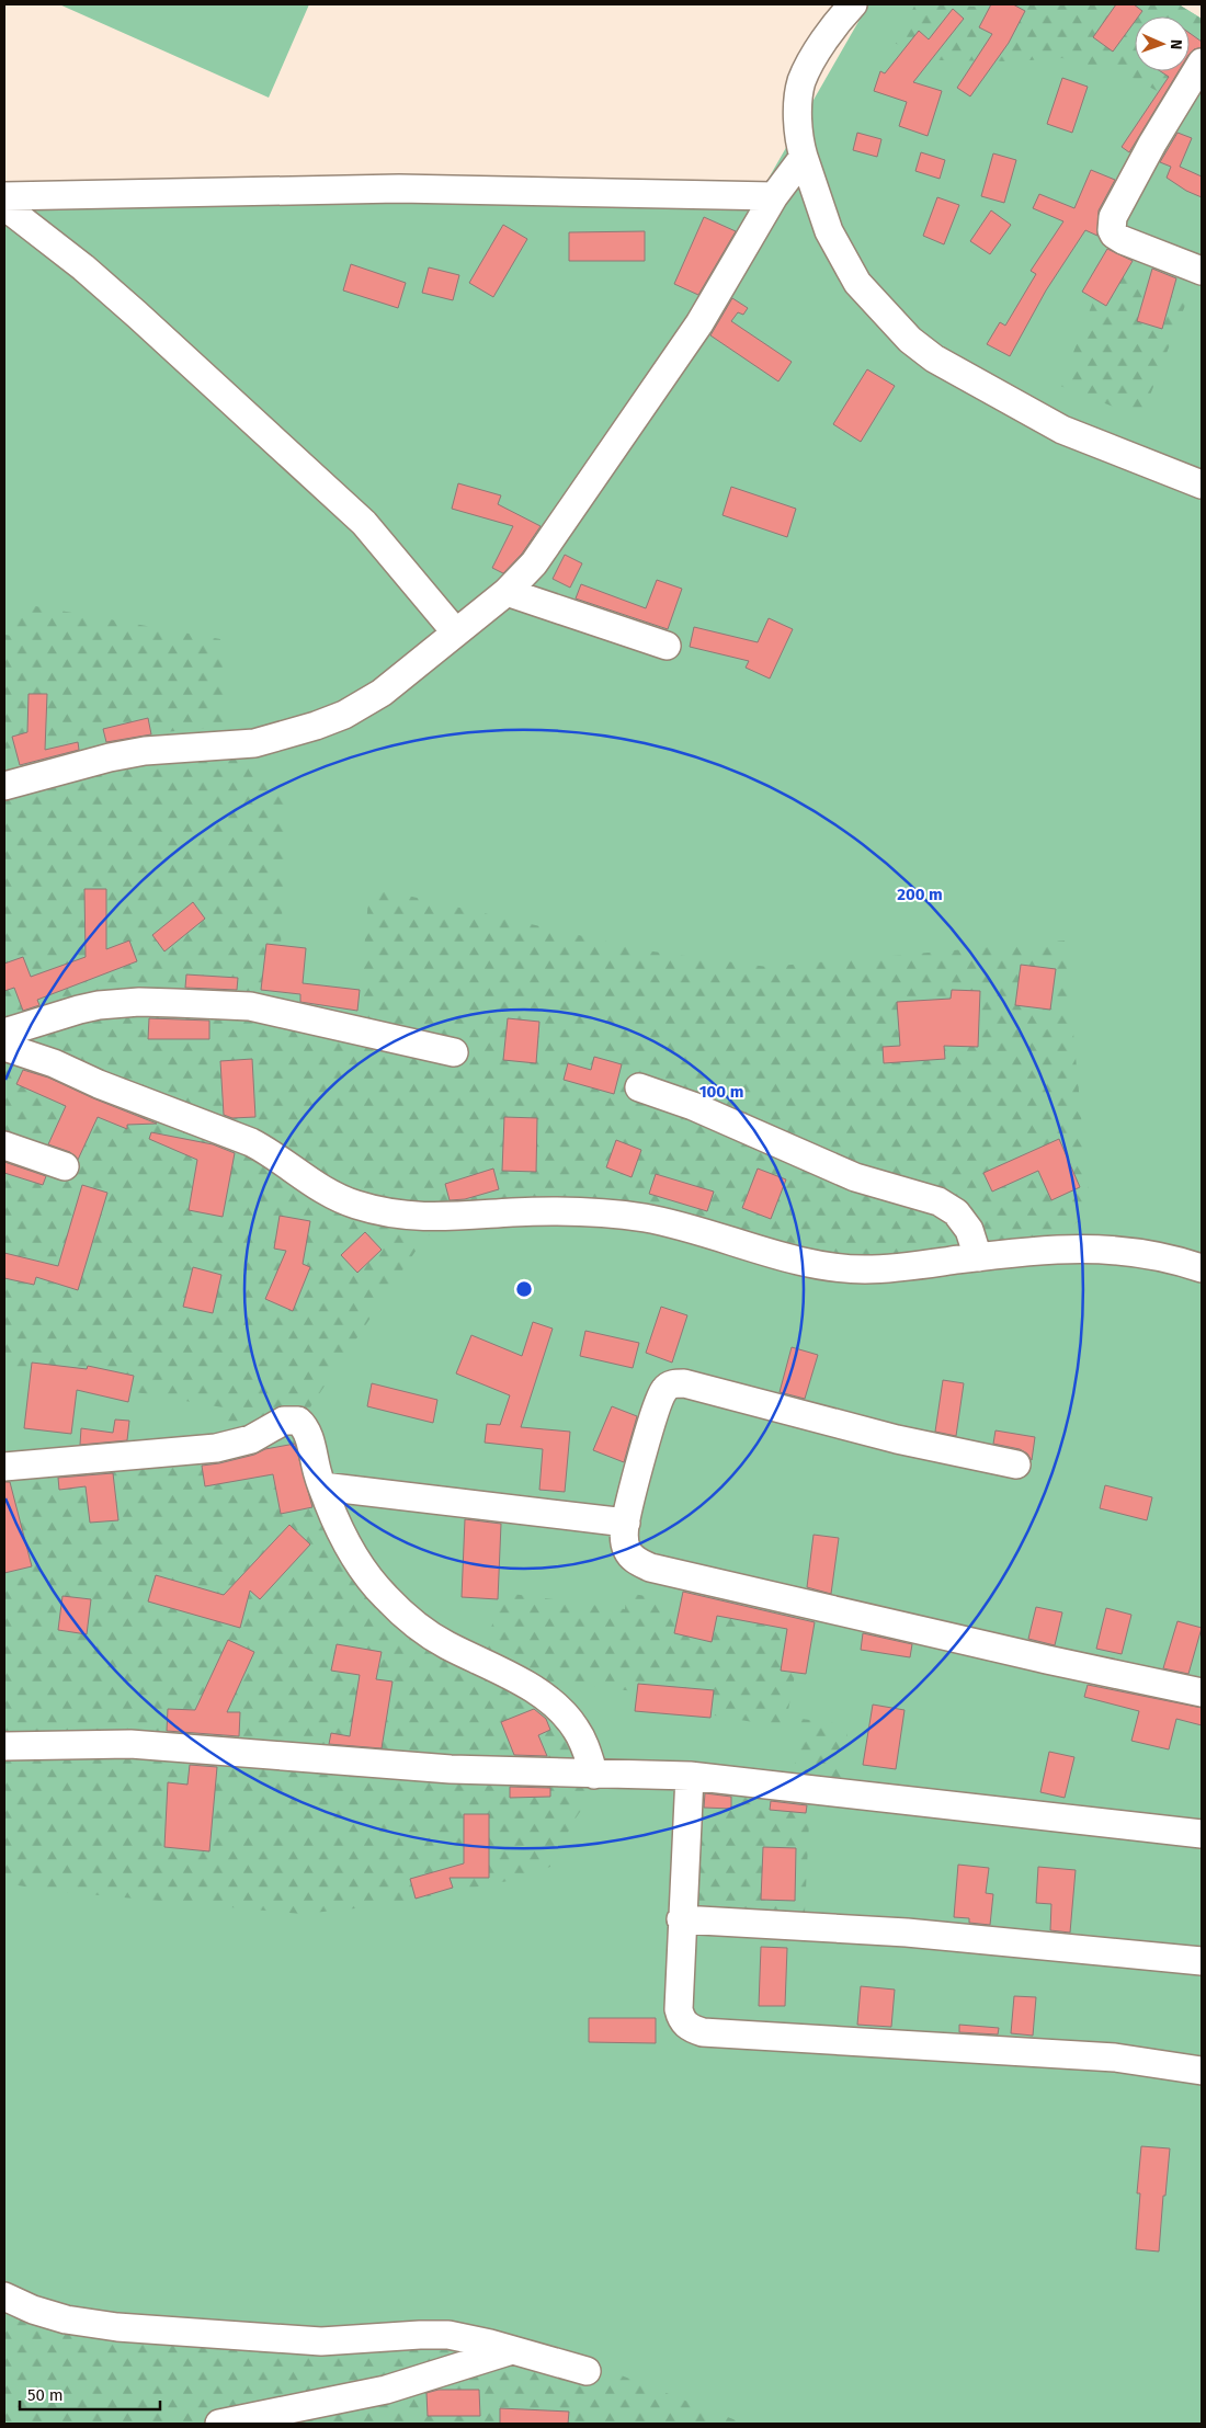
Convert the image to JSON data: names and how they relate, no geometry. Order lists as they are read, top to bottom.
{
  "scale_bar": "50 m",
  "north": "right",
  "rings": ["200 m", "100 m"]
}
